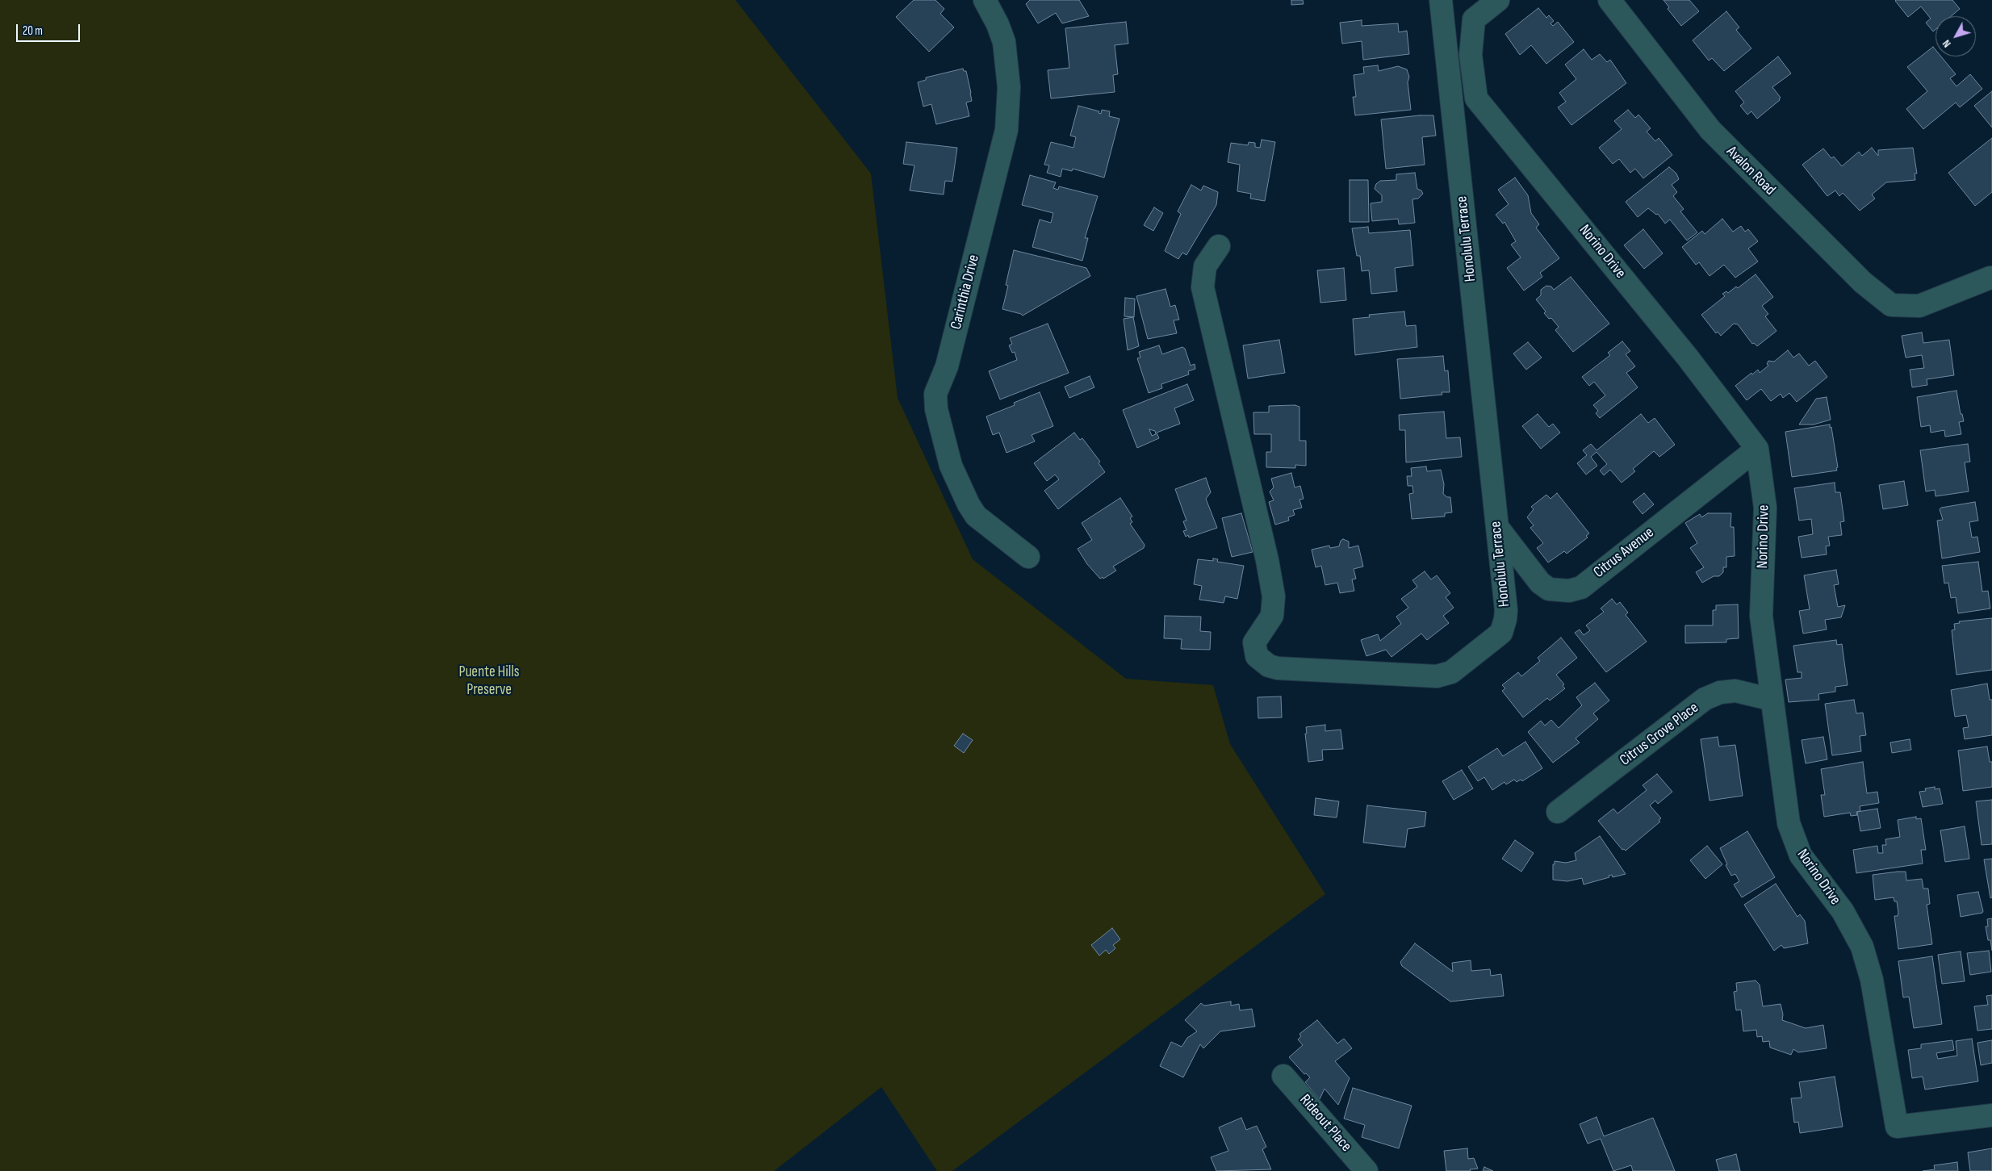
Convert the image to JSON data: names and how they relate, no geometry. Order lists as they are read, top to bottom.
{
  "streets": {
    "street": [
      "Avalon Road",
      "Honolulu Terrace",
      "Norino Drive",
      "Carinthia Drive",
      "Citrus Avenue",
      "Citrus Grove Place",
      "Rideout Place"
    ]
  },
  "crossings": [
    ["Honolulu Terrace", "Citrus Avenue"],
    ["Norino Drive", "Citrus Avenue"],
    ["Norino Drive", "Citrus Grove Place"]
  ],
  "parks": ["Puente Hills Preserve"],
  "scale_bar": "20 m",
  "north": "bottom left"
}
